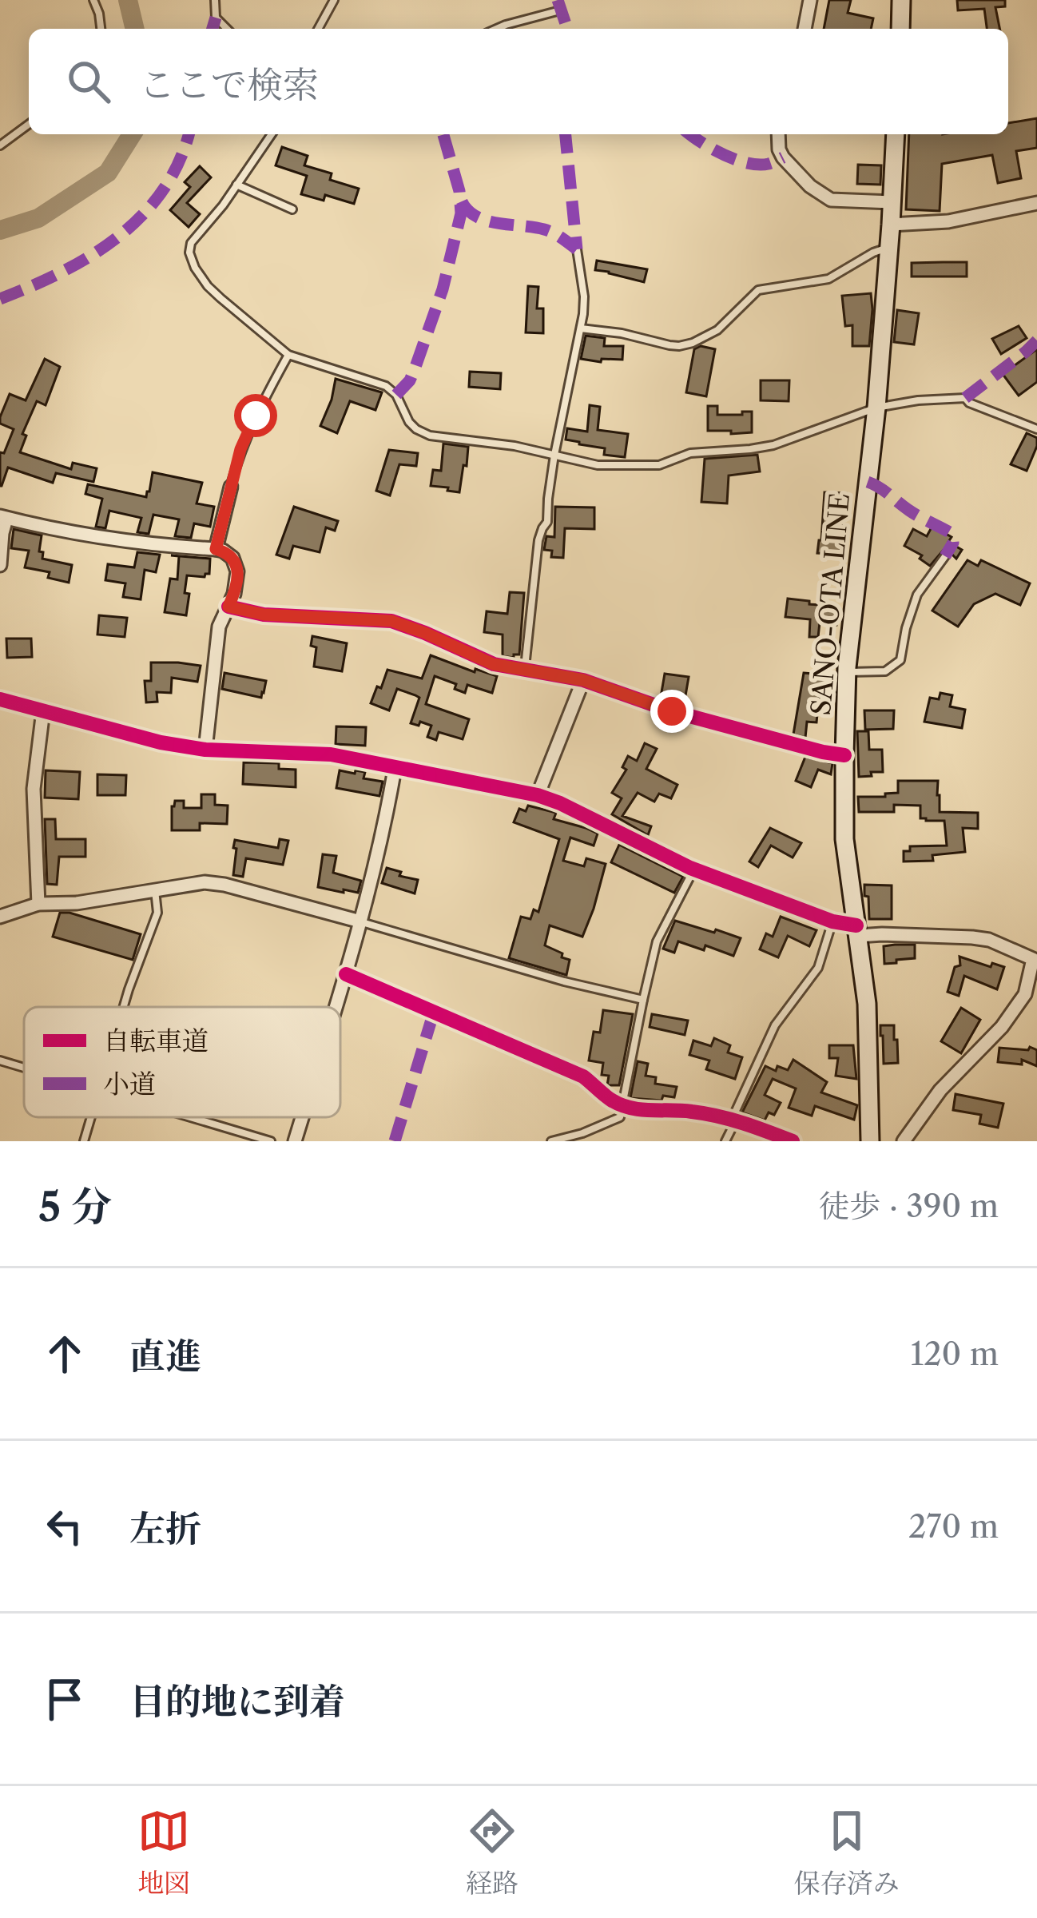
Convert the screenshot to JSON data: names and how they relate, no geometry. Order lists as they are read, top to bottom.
{
  "streets": {
    "main road": ["SANO-OTA LINE"]
  },
  "legend": ["自転車道", "小道"],
  "page": {
    "search": "ここで検索",
    "heading": ["5 分", "徒歩 · 390 m"],
    "list": [
      ["直進", "120 m"],
      ["左折", "270 m"],
      "目的地に到着"
    ],
    "nav": ["地図", "経路", "保存済み"]
  }
}
